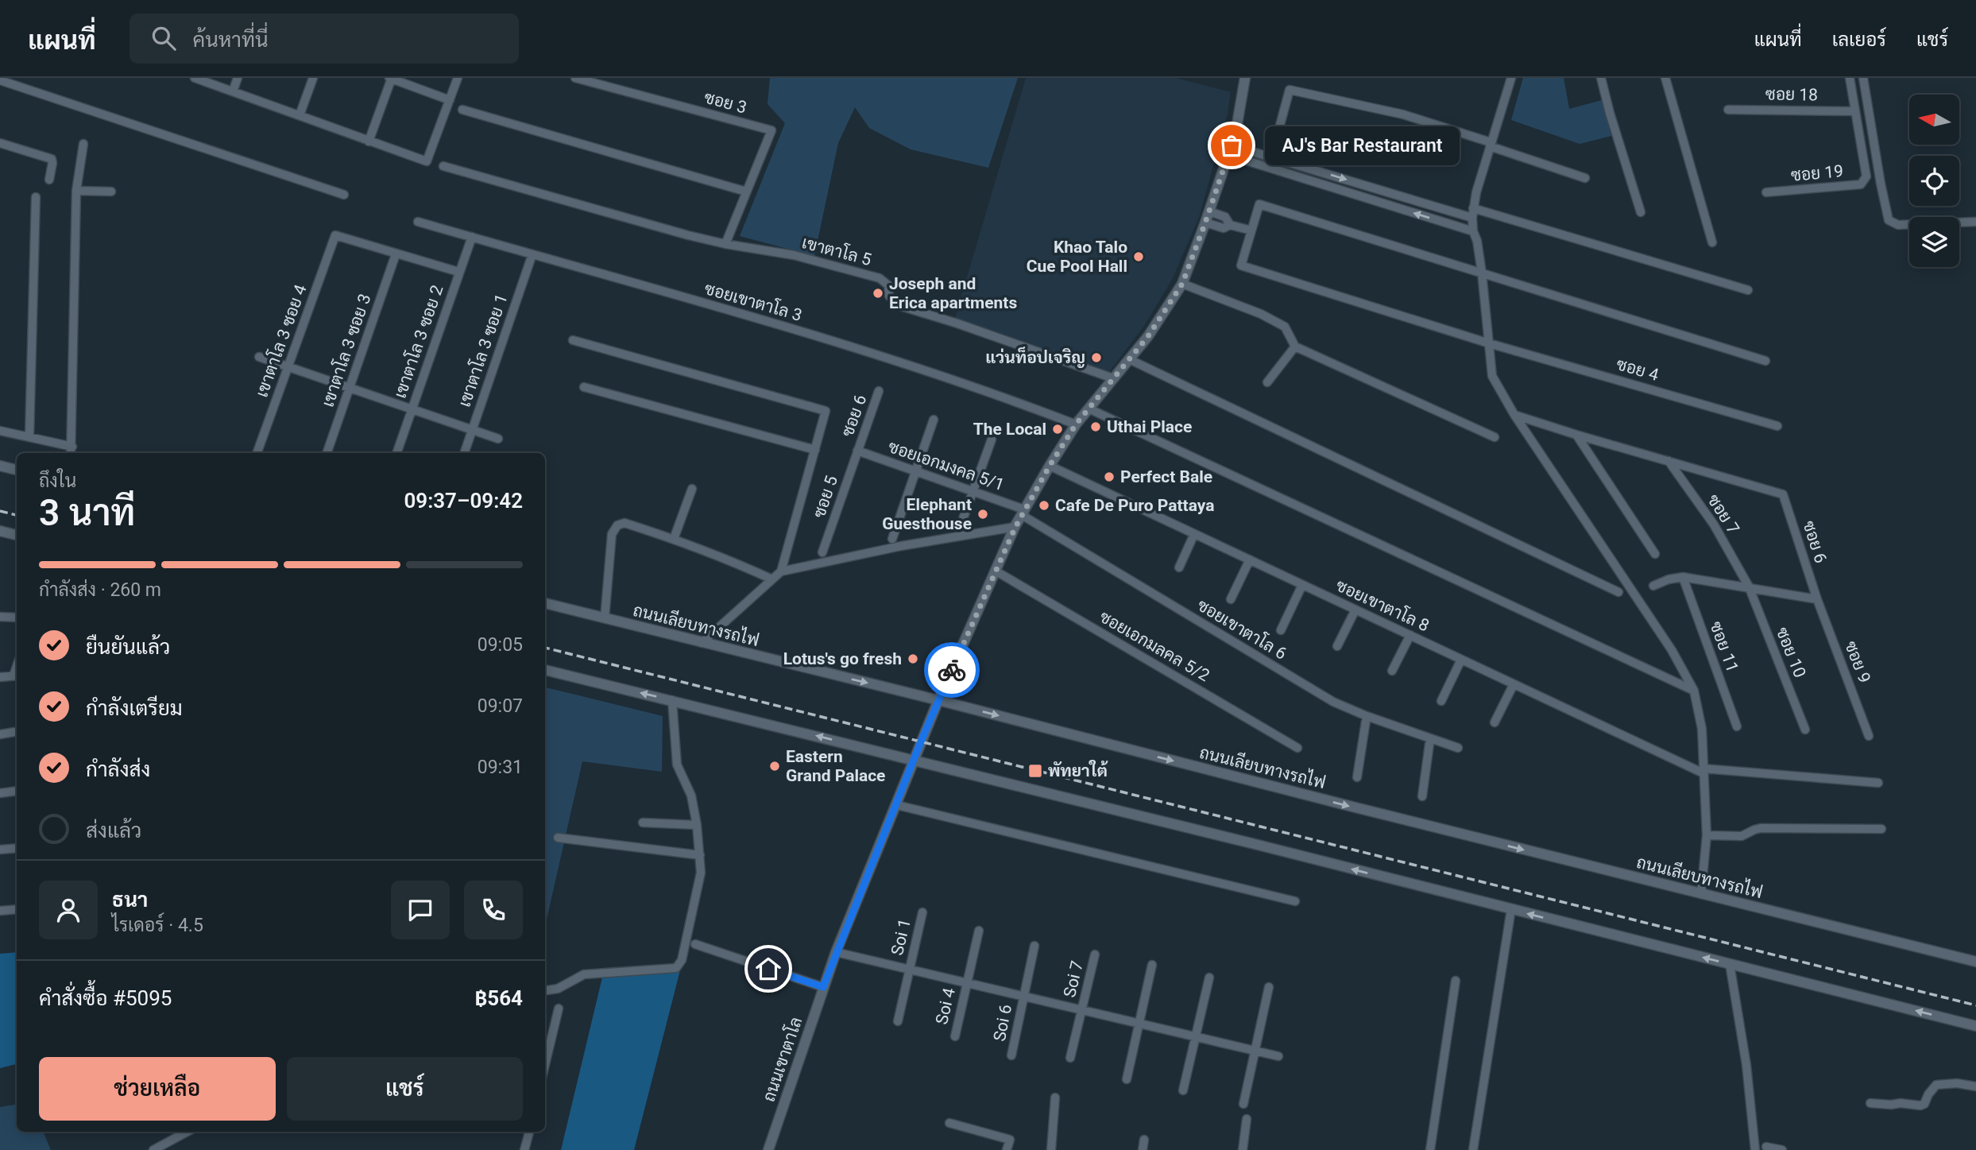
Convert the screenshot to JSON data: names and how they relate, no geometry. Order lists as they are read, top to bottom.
{
  "streets": {
    "street": [
      "ซอย 18",
      "ซอย 3",
      "ซอย 19",
      "เขาตาโล 5",
      "ซอยเขาตาโล 3",
      "เขาตาโล 3 ซอย 4",
      "เขาตาโล 3 ซอย 2",
      "เขาตาโล 3 ซอย 3",
      "เขาตาโล 3 ซอย 1",
      "ซอย 4",
      "ซอย 6",
      "ซอยเอกมงคล 5/1",
      "ซอย 5",
      "ซอย 7",
      "ซอยเขาตาโล 8",
      "ถนนเลียบทางรถไฟ",
      "ซอยเขาตาโล 6",
      "ซอยเอกมลคล 5/2",
      "ซอย 11",
      "ซอย 10",
      "ซอย 9",
      "Soi 1",
      "Soi 7",
      "Soi 4",
      "Soi 6",
      "ถนนเขาตาโล"
    ]
  },
  "crossings": [
    ["ซอย 18", "ซอย 19"],
    ["เขาตาโล 5", "ถนนเขาตาโล"],
    ["ซอยเขาตาโล 3", "เขาตาโล 3 ซอย 2"],
    ["ซอยเขาตาโล 3", "เขาตาโล 3 ซอย 1"],
    ["ซอยเขาตาโล 3", "ถนนเขาตาโล"],
    ["เขาตาโล 3 ซอย 4", "เขาตาโล 3 ซอย 3"],
    ["ซอย 6", "ซอยเอกมงคล 5/1"],
    ["ซอย 6", "ซอย 5"],
    ["ซอย 6", "ซอย 7"],
    ["ซอย 6", "ซอย 9"],
    ["ซอยเอกมงคล 5/1", "ซอย 5"],
    ["ซอยเอกมงคล 5/1", "ซอยเขาตาโล 6"],
    ["ซอยเอกมงคล 5/1", "ถนนเขาตาโล"],
    ["ซอย 7", "ซอย 10"],
    ["ซอยเขาตาโล 8", "ถนนเขาตาโล"],
    ["ถนนเลียบทางรถไฟ", "ถนนเขาตาโล"],
    ["ซอยเขาตาโล 6", "ถนนเขาตาโล"],
    ["ซอยเอกมลคล 5/2", "ถนนเขาตาโล"]
  ],
  "places": {
    "other": [
      "AJ's Bar Restaurant",
      "Khao Talo Cue Pool Hall",
      "Joseph and Erica apartments",
      "แว่นท็อปเจริญ",
      "Uthai Place",
      "The Local",
      "Perfect Bale",
      "Cafe De Puro Pattaya",
      "Elephant Guesthouse",
      "Lotus's go fresh",
      "Eastern Grand Palace"
    ],
    "transit": ["พัทยาใต้"]
  },
  "north": "left",
  "page": {
    "header": "แผนที่",
    "search": "ค้นหาที่นี่",
    "nav": ["แผนที่", "เลเยอร์", "แชร์"],
    "bubble": "AJ's Bar Restaurant",
    "heading": ["3 นาที", "ถึงใน", "09:37–09:42"],
    "panel": [
      "ธนา",
      "ไรเดอร์ · 4.5",
      "คำสั่งซื้อ #5095",
      "฿564"
    ],
    "bar": "กำลังส่ง · 260 m",
    "list": [
      ["ยืนยันแล้ว", "09:05"],
      ["กำลังเตรียม", "09:07"],
      ["กำลังส่ง", "09:31"],
      "ส่งแล้ว"
    ],
    "buttons": ["ช่วยเหลือ", "แชร์"]
  }
}
